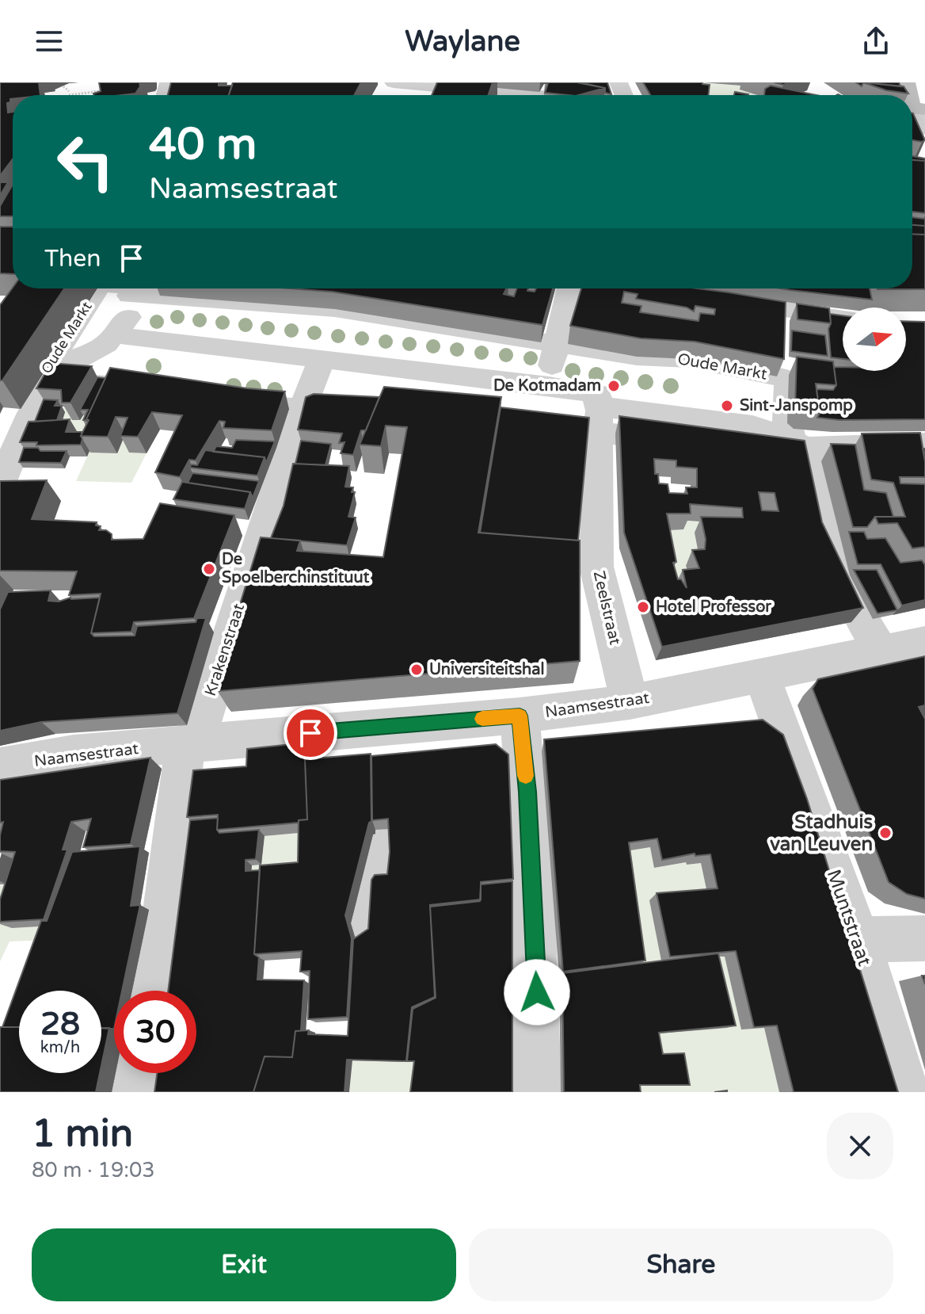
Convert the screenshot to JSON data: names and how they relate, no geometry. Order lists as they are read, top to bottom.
{
  "streets": {
    "street": [
      "Oude Markt",
      "Zeelstraat",
      "Krakenstraat",
      "Naamsestraat",
      "Muntstraat"
    ]
  },
  "crossings": [
    ["Oude Markt", "Zeelstraat"],
    ["Oude Markt", "Krakenstraat"],
    ["Zeelstraat", "Naamsestraat"],
    ["Krakenstraat", "Naamsestraat"],
    ["Naamsestraat", "Muntstraat"]
  ],
  "places": [
    "De Kotmadam",
    "Sint-Janspomp",
    "De Spoelberchinstituut",
    "Hotel Professor",
    "Universiteitshal",
    "Stadhuis van Leuven"
  ],
  "north": "right",
  "page": {
    "header": "Waylane",
    "turn": ["40 m", "Naamsestraat"],
    "then": "Then",
    "speed": "28 km/h",
    "limit": "30",
    "heading": ["1 min", "80 m · 19:03"],
    "buttons": ["Exit", "Share"]
  }
}
